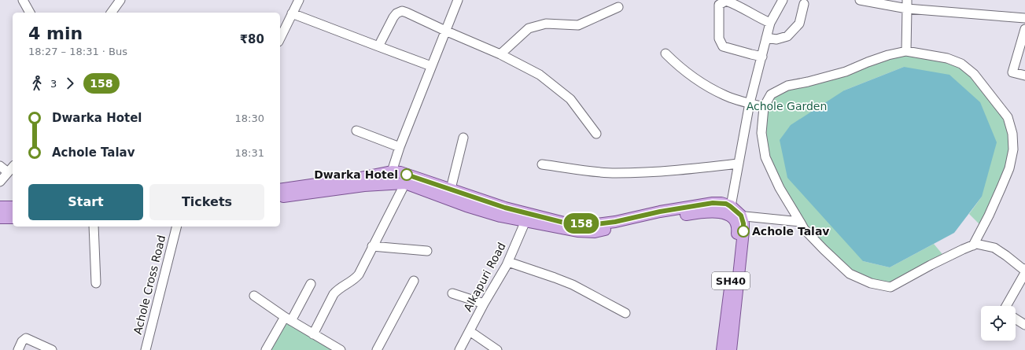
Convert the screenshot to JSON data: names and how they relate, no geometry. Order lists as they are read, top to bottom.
{
  "streets": {
    "main road": ["SH40"],
    "street": ["Alkapuri Road", "Achole Cross Road"]
  },
  "parks": ["Achole Garden"],
  "places": ["Dwarka Hotel", "Achole Talav"],
  "lines": ["bus line 158"],
  "page": {
    "on_map": "158",
    "heading": ["4 min", "18:27 – 18:31 · Bus", "₹80"],
    "legs": ["3", "158"],
    "list": [
      {
        "name": "Dwarka Hotel",
        "value": "18:30"
      },
      {
        "name": "Achole Talav",
        "value": "18:31"
      }
    ],
    "buttons": ["Start", "Tickets"]
  }
}
